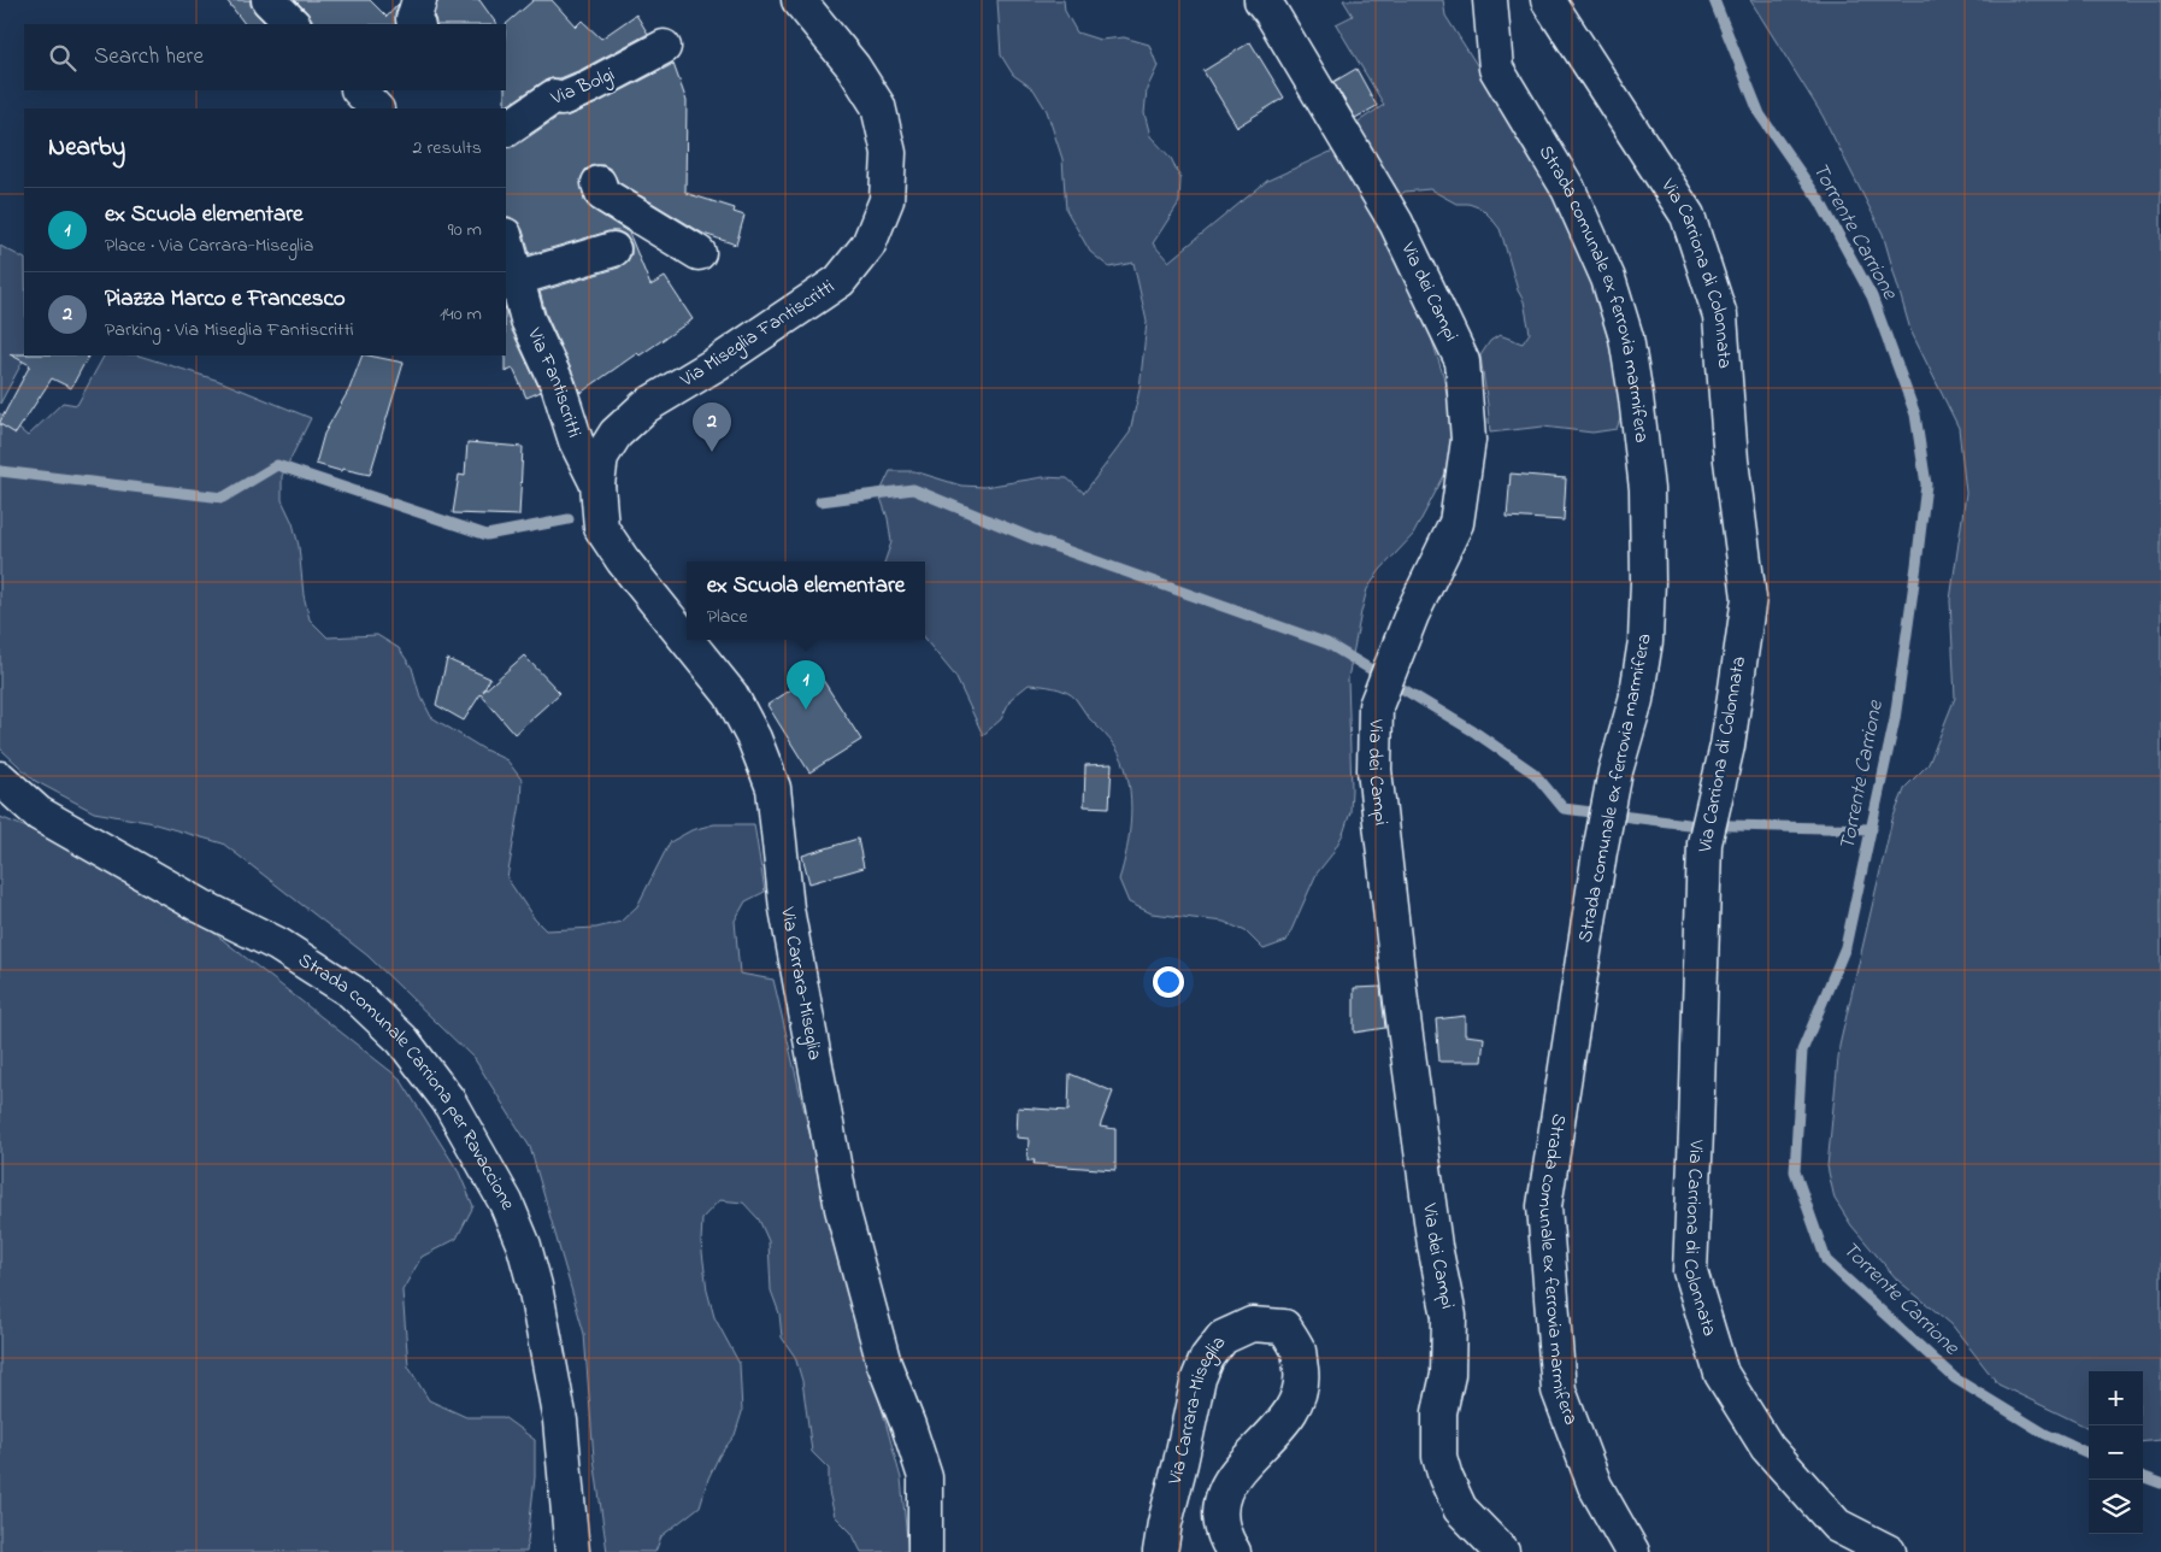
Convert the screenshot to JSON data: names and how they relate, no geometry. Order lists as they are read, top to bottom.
{
  "streets": {
    "street": [
      "Via Bolgi",
      "Via Carriona di Colonnata",
      "Via dei Campi",
      "Strada comunale ex ferrovia marmifera",
      "Via Miseglia Fantiscritti",
      "Via Fantiscritti",
      "Via Carrara-Miseglia",
      "Strada comunale Carriona per Ravaccione"
    ]
  },
  "crossings": [
    ["Via Miseglia Fantiscritti", "Via Fantiscritti"],
    ["Via Miseglia Fantiscritti", "Via Carrara-Miseglia"],
    ["Via Fantiscritti", "Via Carrara-Miseglia"]
  ],
  "water": ["Torrente Carrione"],
  "page": {
    "search": "Search here",
    "heading": ["Nearby", "2 results"],
    "list": [
      {
        "mark": "1",
        "name": "ex Scuola elementare",
        "note": "Place · Via Carrara-Miseglia",
        "value": "90 m"
      },
      {
        "mark": "2",
        "name": "Piazza Marco e Francesco",
        "note": "Parking · Via Miseglia Fantiscritti",
        "value": "140 m"
      }
    ],
    "pins": ["2", "1"],
    "popup": ["ex Scuola elementare", "Place"],
    "map_buttons": ["+", "−"]
  }
}
